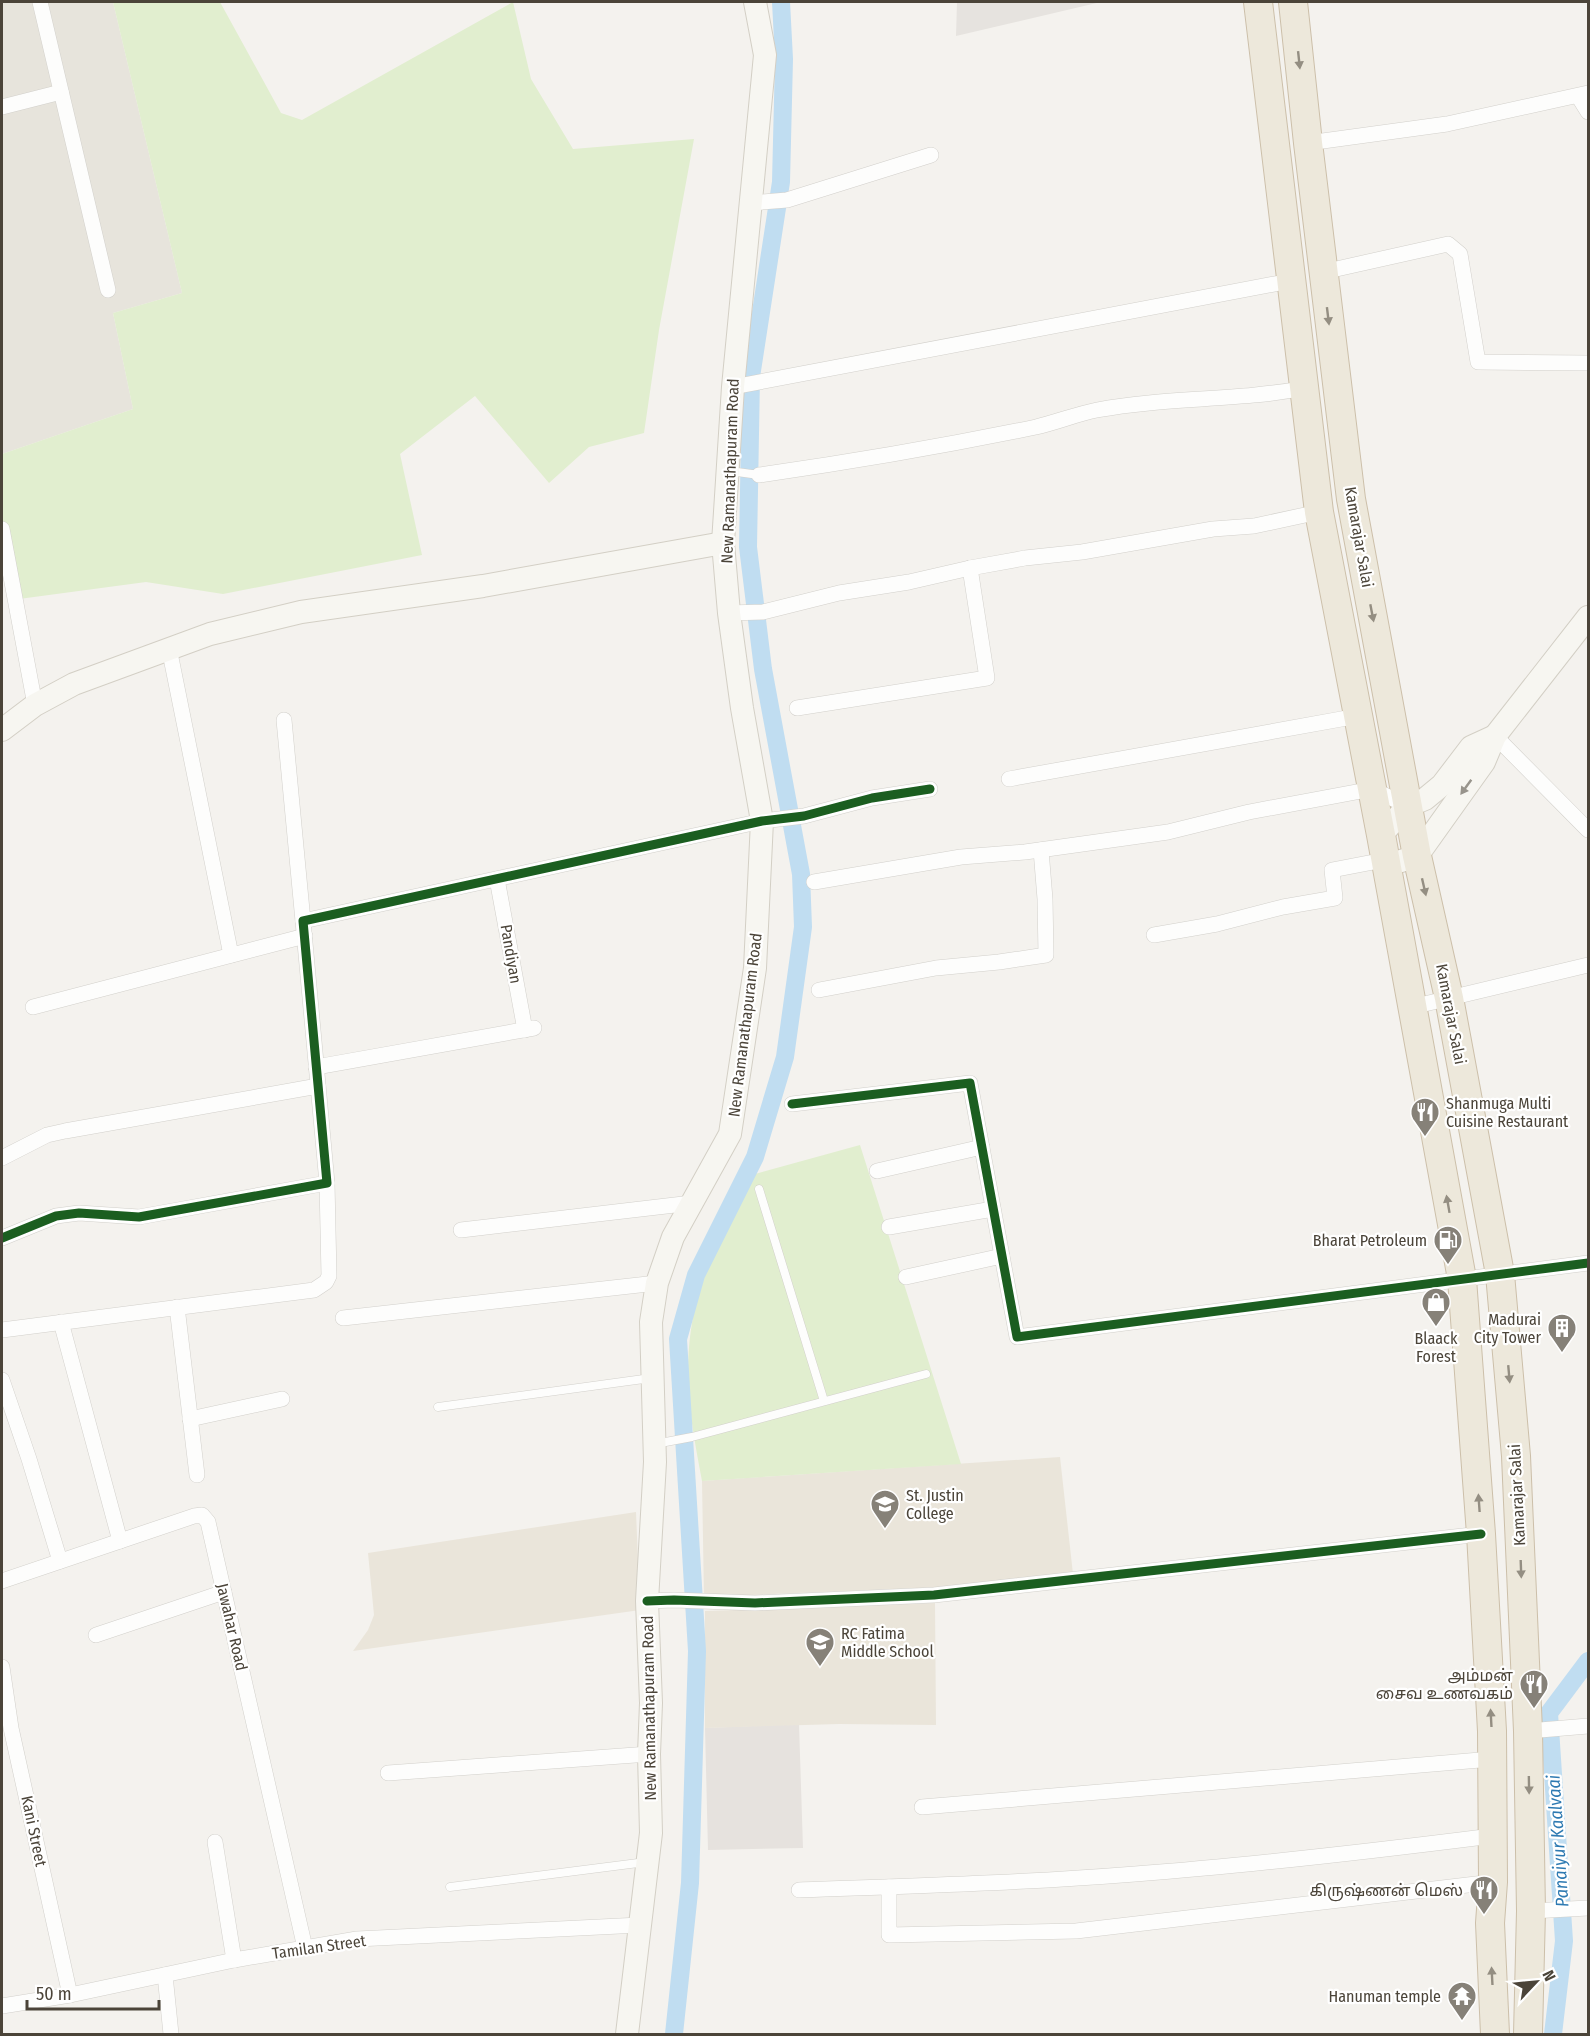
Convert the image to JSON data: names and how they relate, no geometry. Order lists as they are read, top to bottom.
{
  "streets": {
    "highway": ["Kamarajar Salai"],
    "main road": ["New Ramanathapuram Road"],
    "street": [
      "Pandiyan",
      "Jawahar Road",
      "Kani Street",
      "Tamilan Street"
    ]
  },
  "crossings": [
    ["New Ramanathapuram Road", "Tamilan Street"],
    ["Jawahar Road", "Tamilan Street"],
    ["Kani Street", "Tamilan Street"]
  ],
  "water": ["Panaiyur Kaalvaai"],
  "places": {
    "restaurant": ["Shanmuga Multi Cuisine Restaurant", "அம்மன் சைவ உணவகம்", "கிருஷ்ணன் மெஸ்"],
    "fuel station": ["Bharat Petroleum"],
    "shop": ["Blaack Forest"],
    "building": ["Madurai City Tower"],
    "school or university": ["St. Justin College", "RC Fatima Middle School"],
    "temple": ["Hanuman temple"]
  },
  "scale_bar": "50 m",
  "north": "top right"
}
